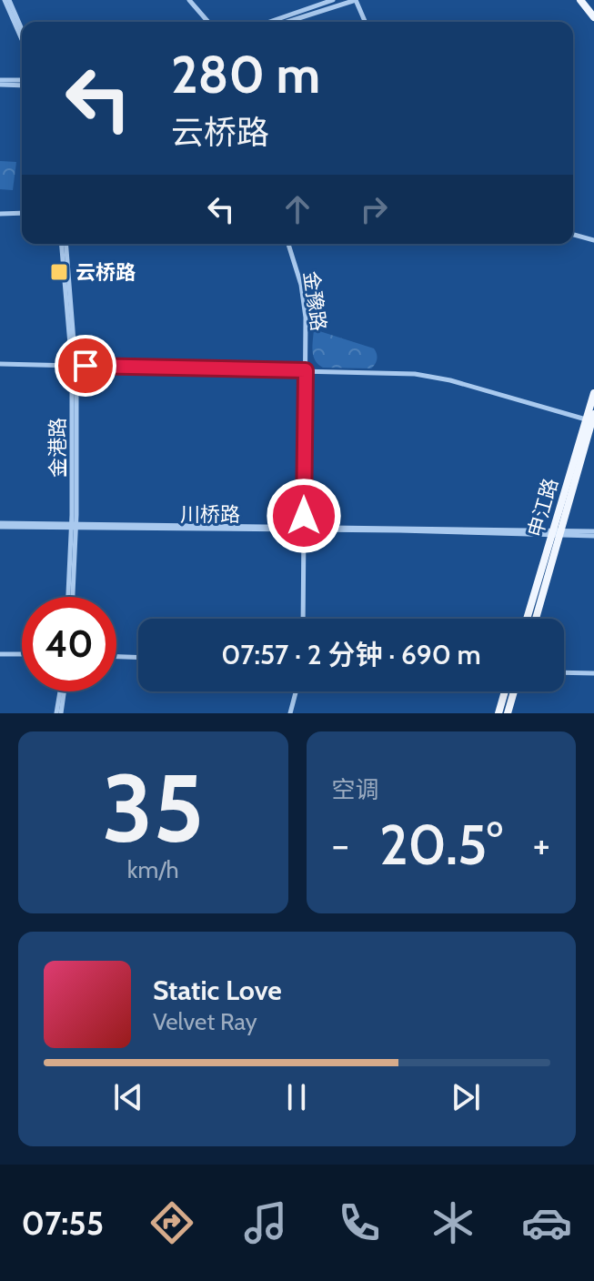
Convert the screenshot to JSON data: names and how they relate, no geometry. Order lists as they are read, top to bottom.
{
  "streets": {
    "main road": ["申江路"],
    "street": ["金豫路", "金港路", "川桥路"]
  },
  "crossings": [
    ["金豫路", "川桥路"],
    ["金港路", "川桥路"],
    ["申江路", "川桥路"]
  ],
  "places": {
    "transit": ["云桥路"]
  },
  "page": {
    "turn": ["280 m", "云桥路"],
    "limit": "40",
    "trip": "07:57 · 2 分钟 · 690 m",
    "tile": [
      ["35", "km/h"],
      "空调"
    ],
    "heat": ["−", "20.5°", "+"],
    "song": ["Static Love", "Velvet Ray"],
    "tabs": "07:55"
  }
}
